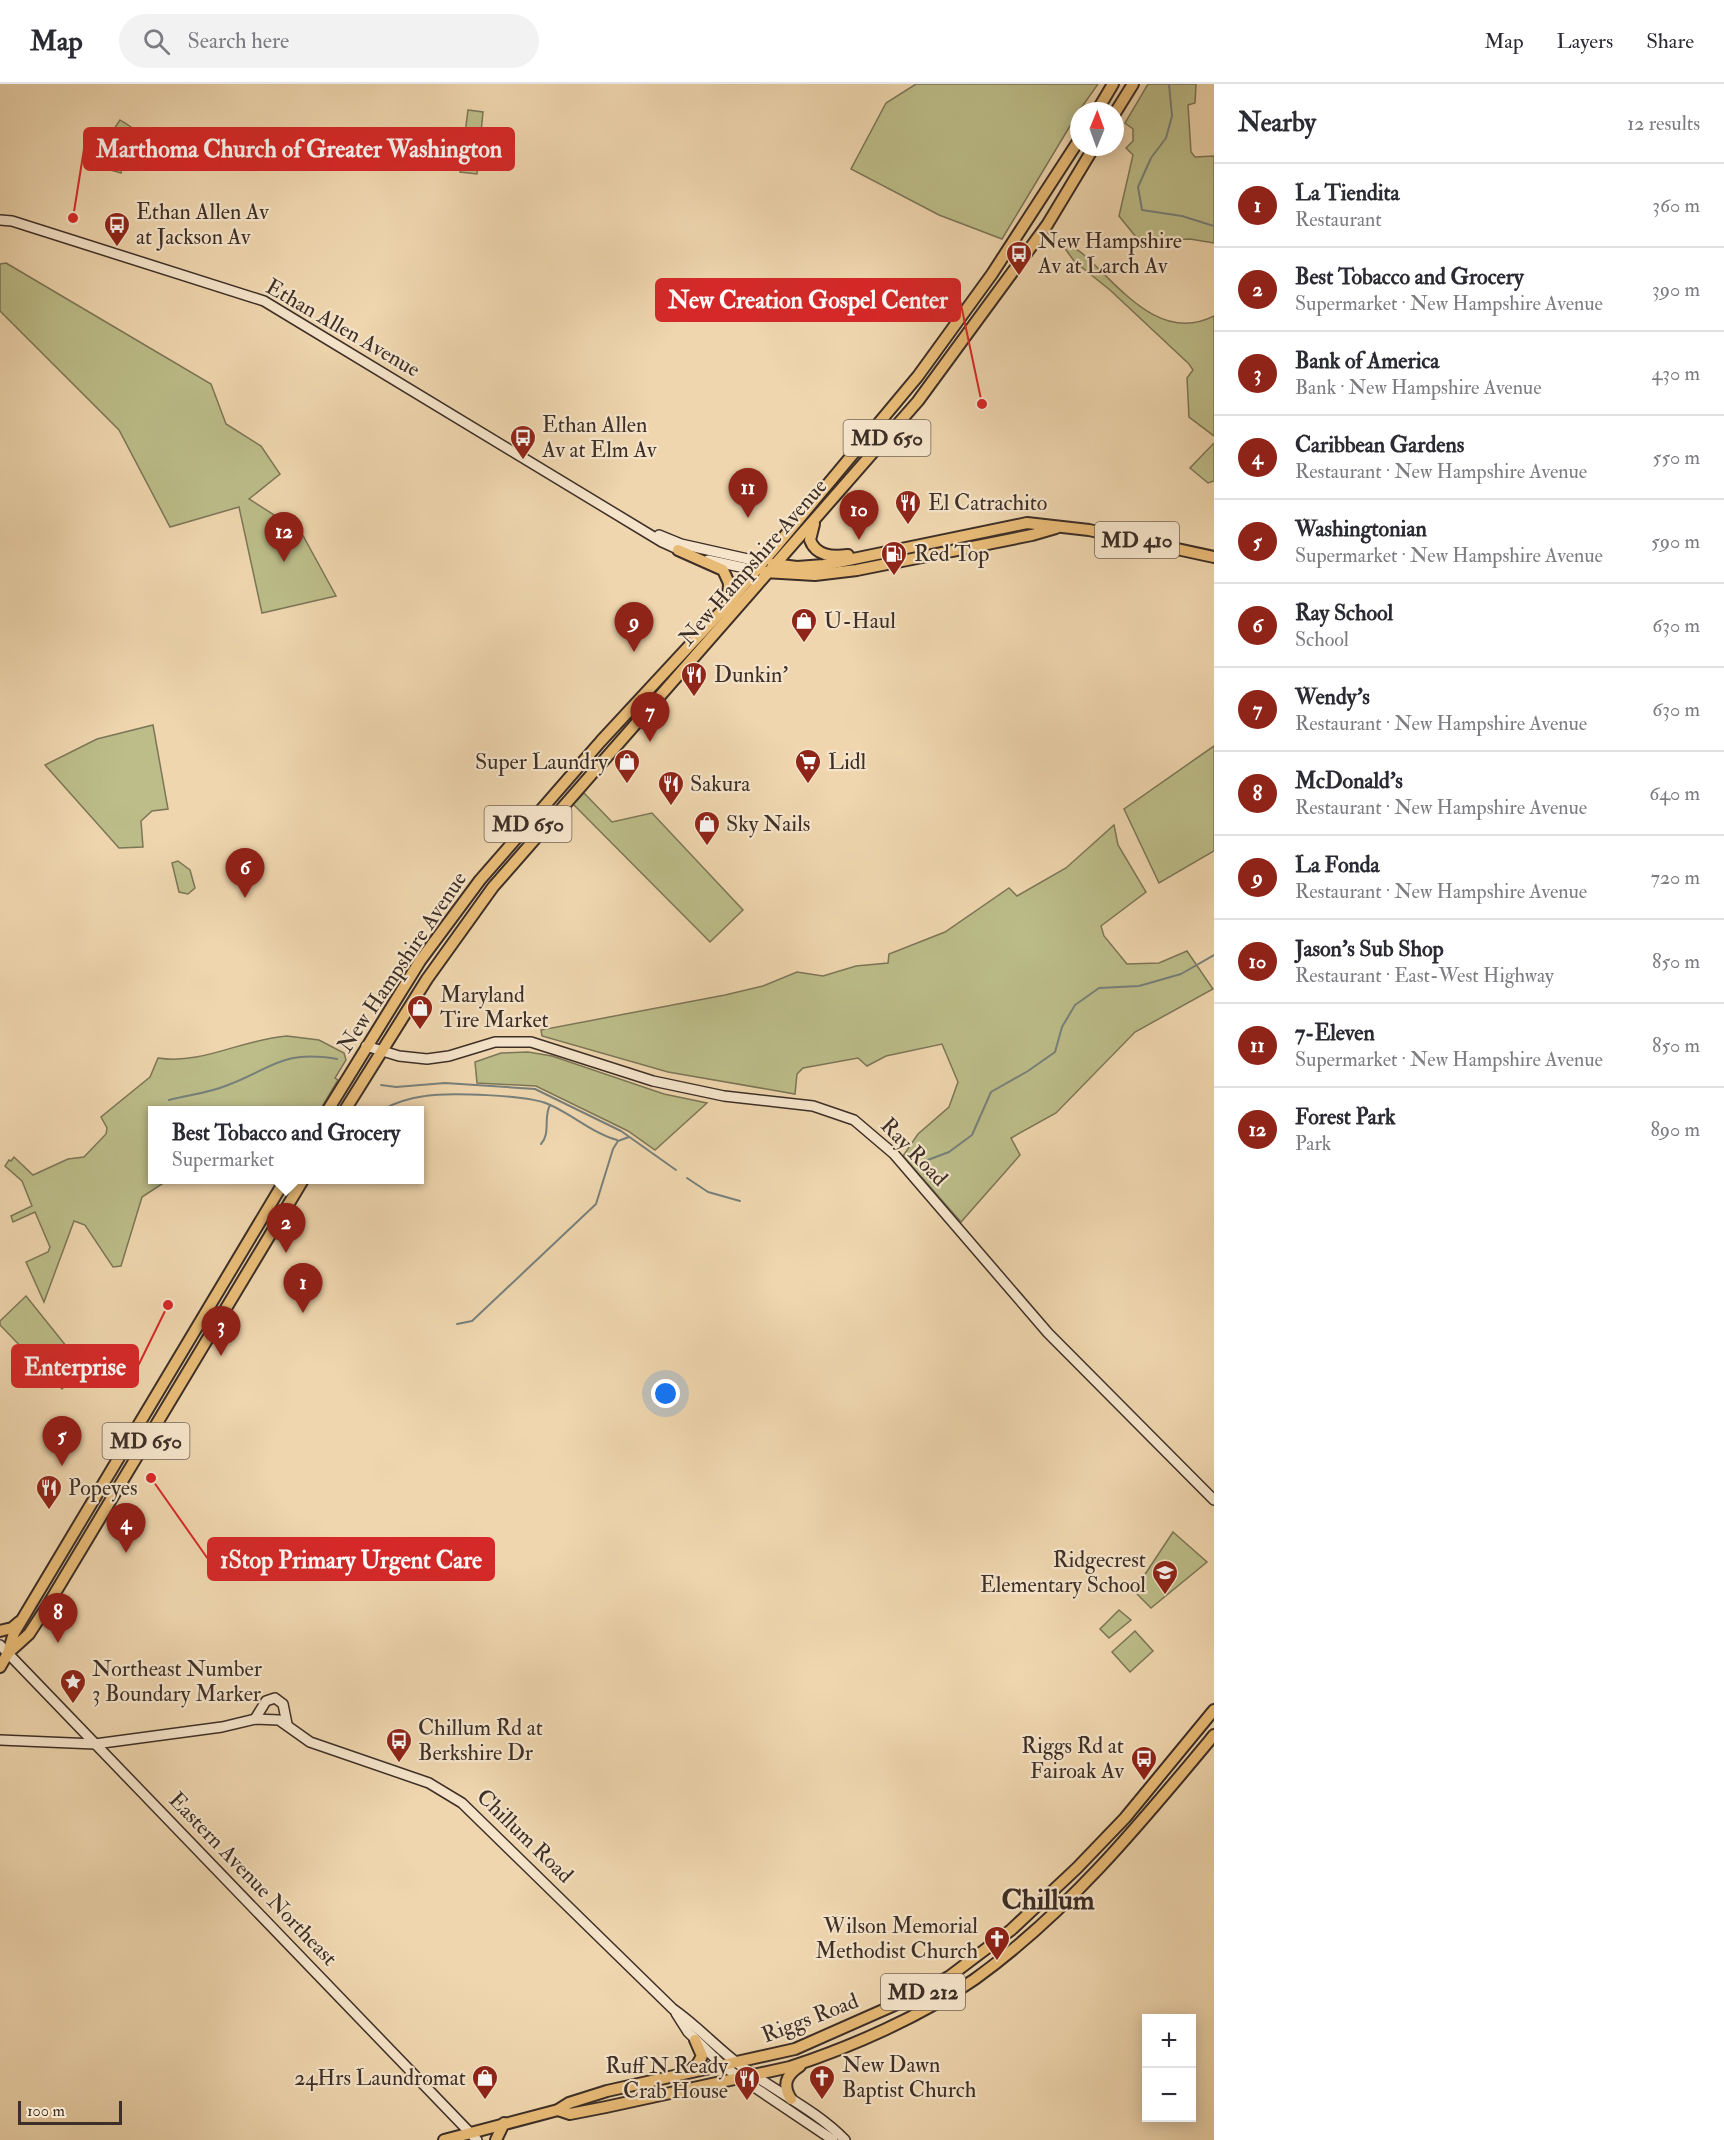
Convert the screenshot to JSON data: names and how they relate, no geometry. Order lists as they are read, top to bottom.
{
  "streets": {
    "main road": [
      "MD 650",
      "MD 410",
      "New Hampshire Avenue",
      "MD 212",
      "Riggs Road"
    ],
    "street": [
      "Ethan Allen Avenue",
      "Ray Road",
      "Chillum Road",
      "Eastern Avenue Northeast"
    ]
  },
  "crossings": [
    ["Ethan Allen Avenue", "MD 410"],
    ["Ethan Allen Avenue", "New Hampshire Avenue"],
    ["MD 650", "Eastern Avenue Northeast"],
    ["MD 410", "New Hampshire Avenue"],
    ["New Hampshire Avenue", "Ray Road"],
    ["Chillum Road", "Eastern Avenue Northeast"],
    ["Chillum Road", "Riggs Road"],
    ["Eastern Avenue Northeast", "Riggs Road"]
  ],
  "districts": ["Chillum"],
  "places": {
    "other": [
      "Marthoma Church of Greater Washington",
      "New Creation Gospel Center",
      "Enterprise",
      "1Stop Primary Urgent Care"
    ],
    "bus stop": [
      "Ethan Allen Av at Jackson Av",
      "New Hampshire Av at Larch Av",
      "Ethan Allen Av at Elm Av",
      "Chillum Rd at Berkshire Dr",
      "Riggs Rd at Fairoak Av"
    ],
    "restaurant": [
      "El Catrachito",
      "Dunkin'",
      "Sakura",
      "Popeyes",
      "Ruff N Ready Crab House"
    ],
    "fuel station": ["Red Top"],
    "shop": [
      "U-Haul",
      "Super Laundry",
      "Sky Nails",
      "Maryland Tire Market",
      "24Hrs Laundromat"
    ],
    "supermarket": ["Lidl"],
    "school or university": ["Ridgecrest Elementary School"],
    "place": ["Northeast Number 3 Boundary Marker"],
    "church": ["Wilson Memorial Methodist Church", "New Dawn Baptist Church"]
  },
  "scale_bar": "100 m",
  "north": "top",
  "page": {
    "header": "Map",
    "search": "Search here",
    "nav": ["Map", "Layers", "Share"],
    "heading": ["Nearby", "12 results"],
    "list": [
      {
        "mark": "1",
        "name": "La Tiendita",
        "note": "Restaurant",
        "value": "360 m"
      },
      {
        "mark": "2",
        "name": "Best Tobacco and Grocery",
        "note": "Supermarket · New Hampshire Avenue",
        "value": "390 m"
      },
      {
        "mark": "3",
        "name": "Bank of America",
        "note": "Bank · New Hampshire Avenue",
        "value": "430 m"
      },
      {
        "mark": "4",
        "name": "Caribbean Gardens",
        "note": "Restaurant · New Hampshire Avenue",
        "value": "550 m"
      },
      {
        "mark": "5",
        "name": "Washingtonian",
        "note": "Supermarket · New Hampshire Avenue",
        "value": "590 m"
      },
      {
        "mark": "6",
        "name": "Ray School",
        "note": "School",
        "value": "630 m"
      },
      {
        "mark": "7",
        "name": "Wendy's",
        "note": "Restaurant · New Hampshire Avenue",
        "value": "630 m"
      },
      {
        "mark": "8",
        "name": "McDonald's",
        "note": "Restaurant · New Hampshire Avenue",
        "value": "640 m"
      },
      {
        "mark": "9",
        "name": "La Fonda",
        "note": "Restaurant · New Hampshire Avenue",
        "value": "720 m"
      },
      {
        "mark": "10",
        "name": "Jason's Sub Shop",
        "note": "Restaurant · East-West Highway",
        "value": "850 m"
      },
      {
        "mark": "11",
        "name": "7-Eleven",
        "note": "Supermarket · New Hampshire Avenue",
        "value": "850 m"
      },
      {
        "mark": "12",
        "name": "Forest Park",
        "note": "Park",
        "value": "890 m"
      }
    ],
    "pins": [
      "11",
      "10",
      "12",
      "9",
      "7",
      "6",
      "2",
      "1",
      "3",
      "5",
      "4",
      "8"
    ],
    "popup": ["Best Tobacco and Grocery", "Supermarket"],
    "map_buttons": ["+", "−"],
    "scale": "100 m"
  }
}
